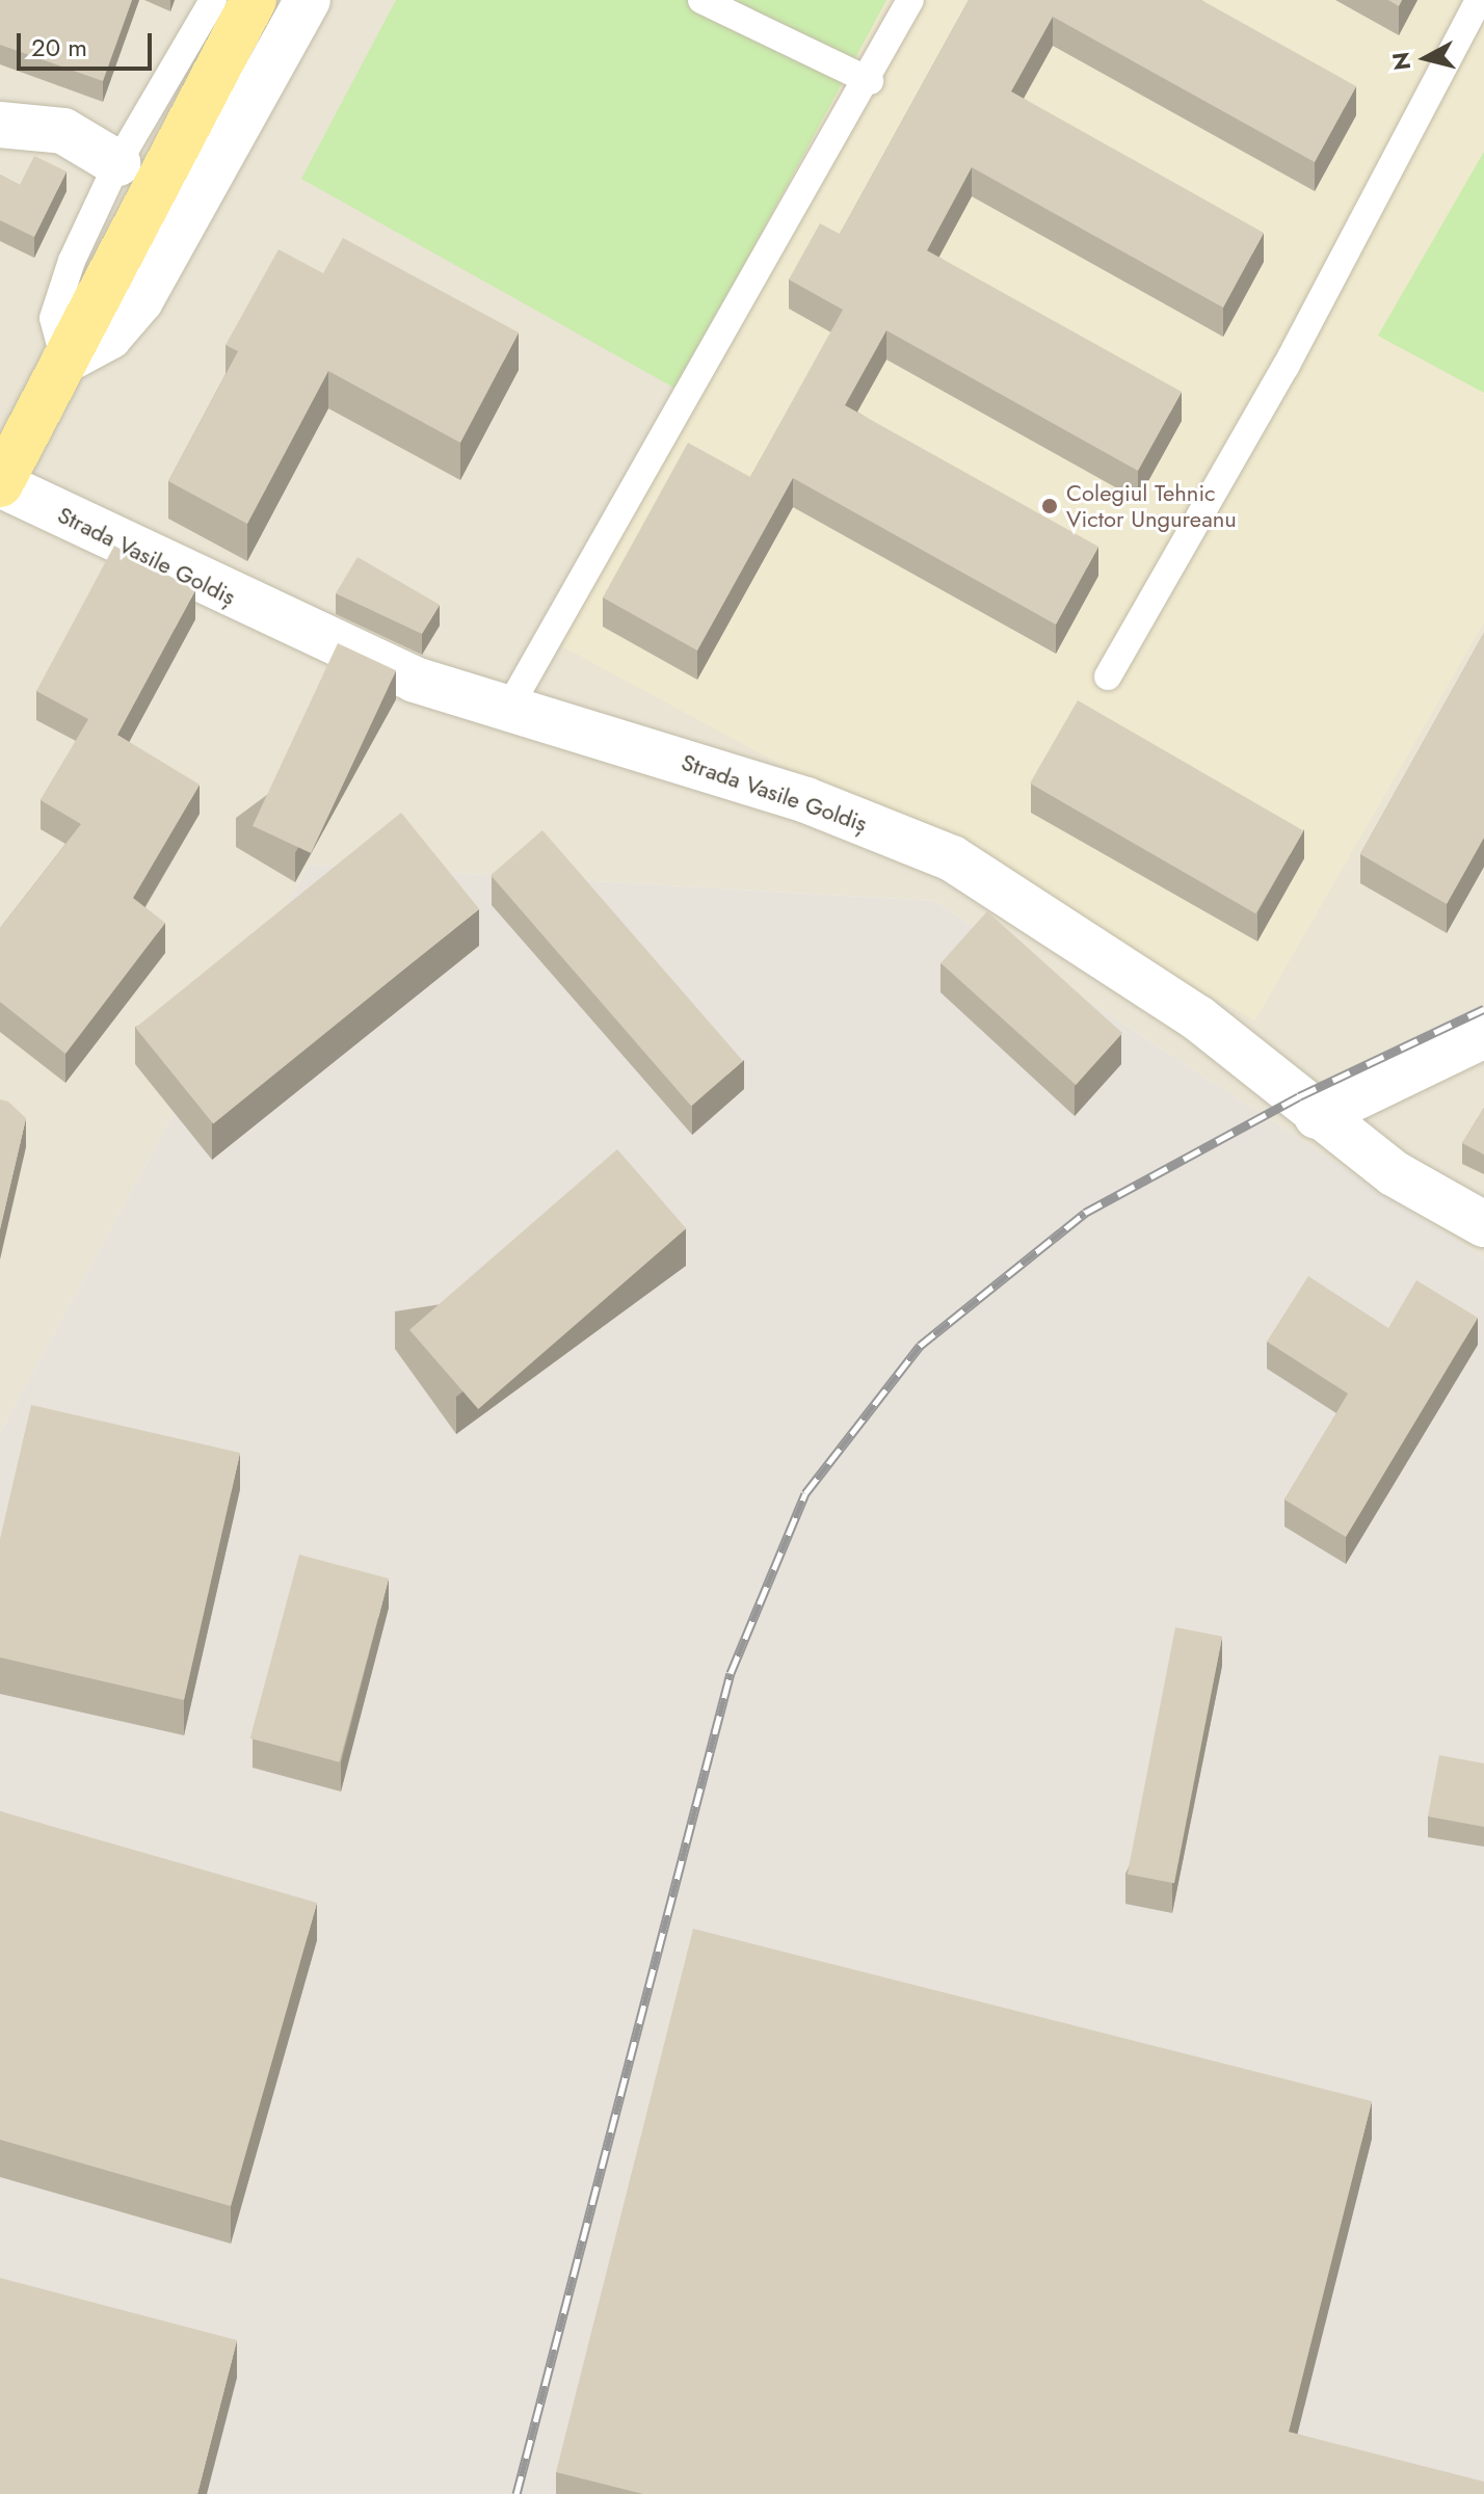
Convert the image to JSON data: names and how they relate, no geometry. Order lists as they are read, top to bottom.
{
  "streets": {
    "street": ["Strada Vasile Goldiș"]
  },
  "places": ["Colegiul Tehnic Victor Ungureanu"],
  "scale_bar": "20 m",
  "north": "left"
}
